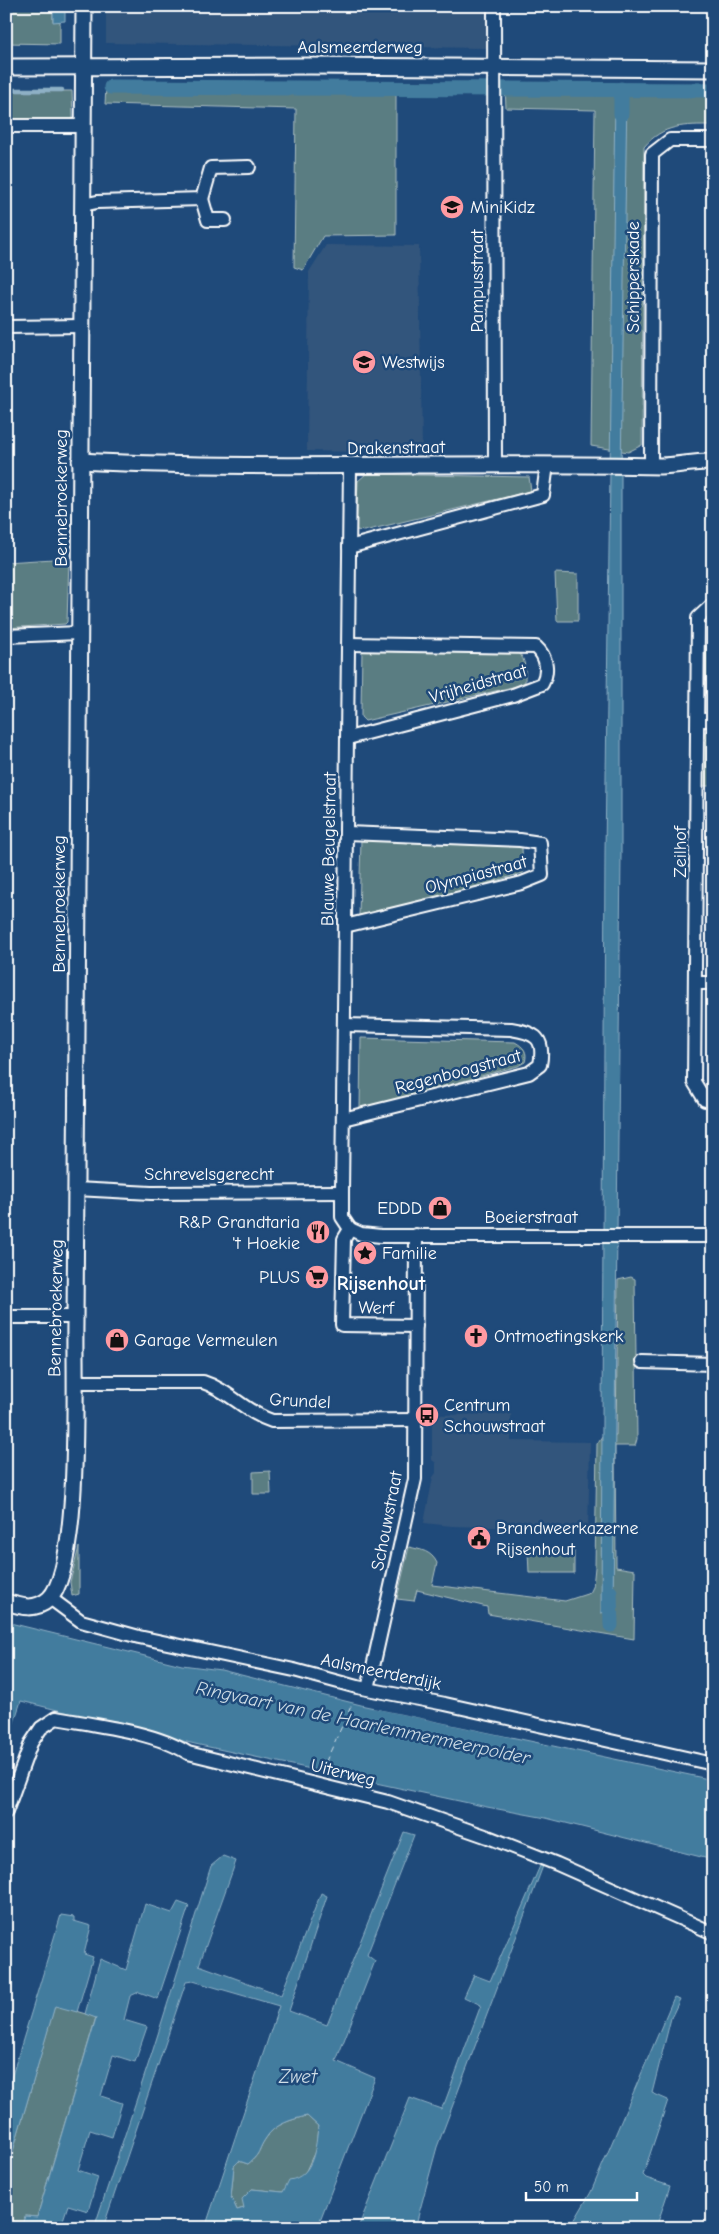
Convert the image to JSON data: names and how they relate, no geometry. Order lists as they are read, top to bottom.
{
  "streets": {
    "street": [
      "Aalsmeerderweg",
      "Schipperskade",
      "Pampusstraat",
      "Drakenstraat",
      "Bennebroekerweg",
      "Vrijheidstraat",
      "Blauwe Beugelstraat",
      "Zeilhof",
      "Olympiastraat",
      "Regenboogstraat",
      "Schrevelsgerecht",
      "Boeierstraat",
      "Werf",
      "Grundel",
      "Schouwstraat",
      "Aalsmeerderdijk",
      "Uiterweg"
    ]
  },
  "crossings": [
    ["Aalsmeerderweg", "Pampusstraat"],
    ["Aalsmeerderweg", "Bennebroekerweg"],
    ["Schipperskade", "Drakenstraat"],
    ["Pampusstraat", "Drakenstraat"],
    ["Drakenstraat", "Bennebroekerweg"],
    ["Drakenstraat", "Blauwe Beugelstraat"],
    ["Bennebroekerweg", "Schrevelsgerecht"],
    ["Bennebroekerweg", "Grundel"],
    ["Bennebroekerweg", "Aalsmeerderdijk"],
    ["Vrijheidstraat", "Blauwe Beugelstraat"],
    ["Blauwe Beugelstraat", "Olympiastraat"],
    ["Blauwe Beugelstraat", "Regenboogstraat"],
    ["Blauwe Beugelstraat", "Schrevelsgerecht"],
    ["Blauwe Beugelstraat", "Boeierstraat"],
    ["Blauwe Beugelstraat", "Werf"],
    ["Boeierstraat", "Werf"],
    ["Werf", "Schouwstraat"],
    ["Grundel", "Schouwstraat"],
    ["Schouwstraat", "Aalsmeerderdijk"]
  ],
  "districts": ["Rijsenhout"],
  "water": ["Ringvaart van de Haarlemmermeerpolder", "Zwet"],
  "places": {
    "school or university": ["MiniKidz", "Westwijs"],
    "shop": ["EDDD", "Garage Vermeulen"],
    "restaurant": ["R&P Grandtaria 't Hoekie"],
    "place": ["Familie"],
    "supermarket": ["PLUS"],
    "church": ["Ontmoetingskerk"],
    "bus stop": ["Centrum Schouwstraat"],
    "public building": ["Brandweerkazerne Rijsenhout"]
  },
  "scale_bar": "50 m"
}
